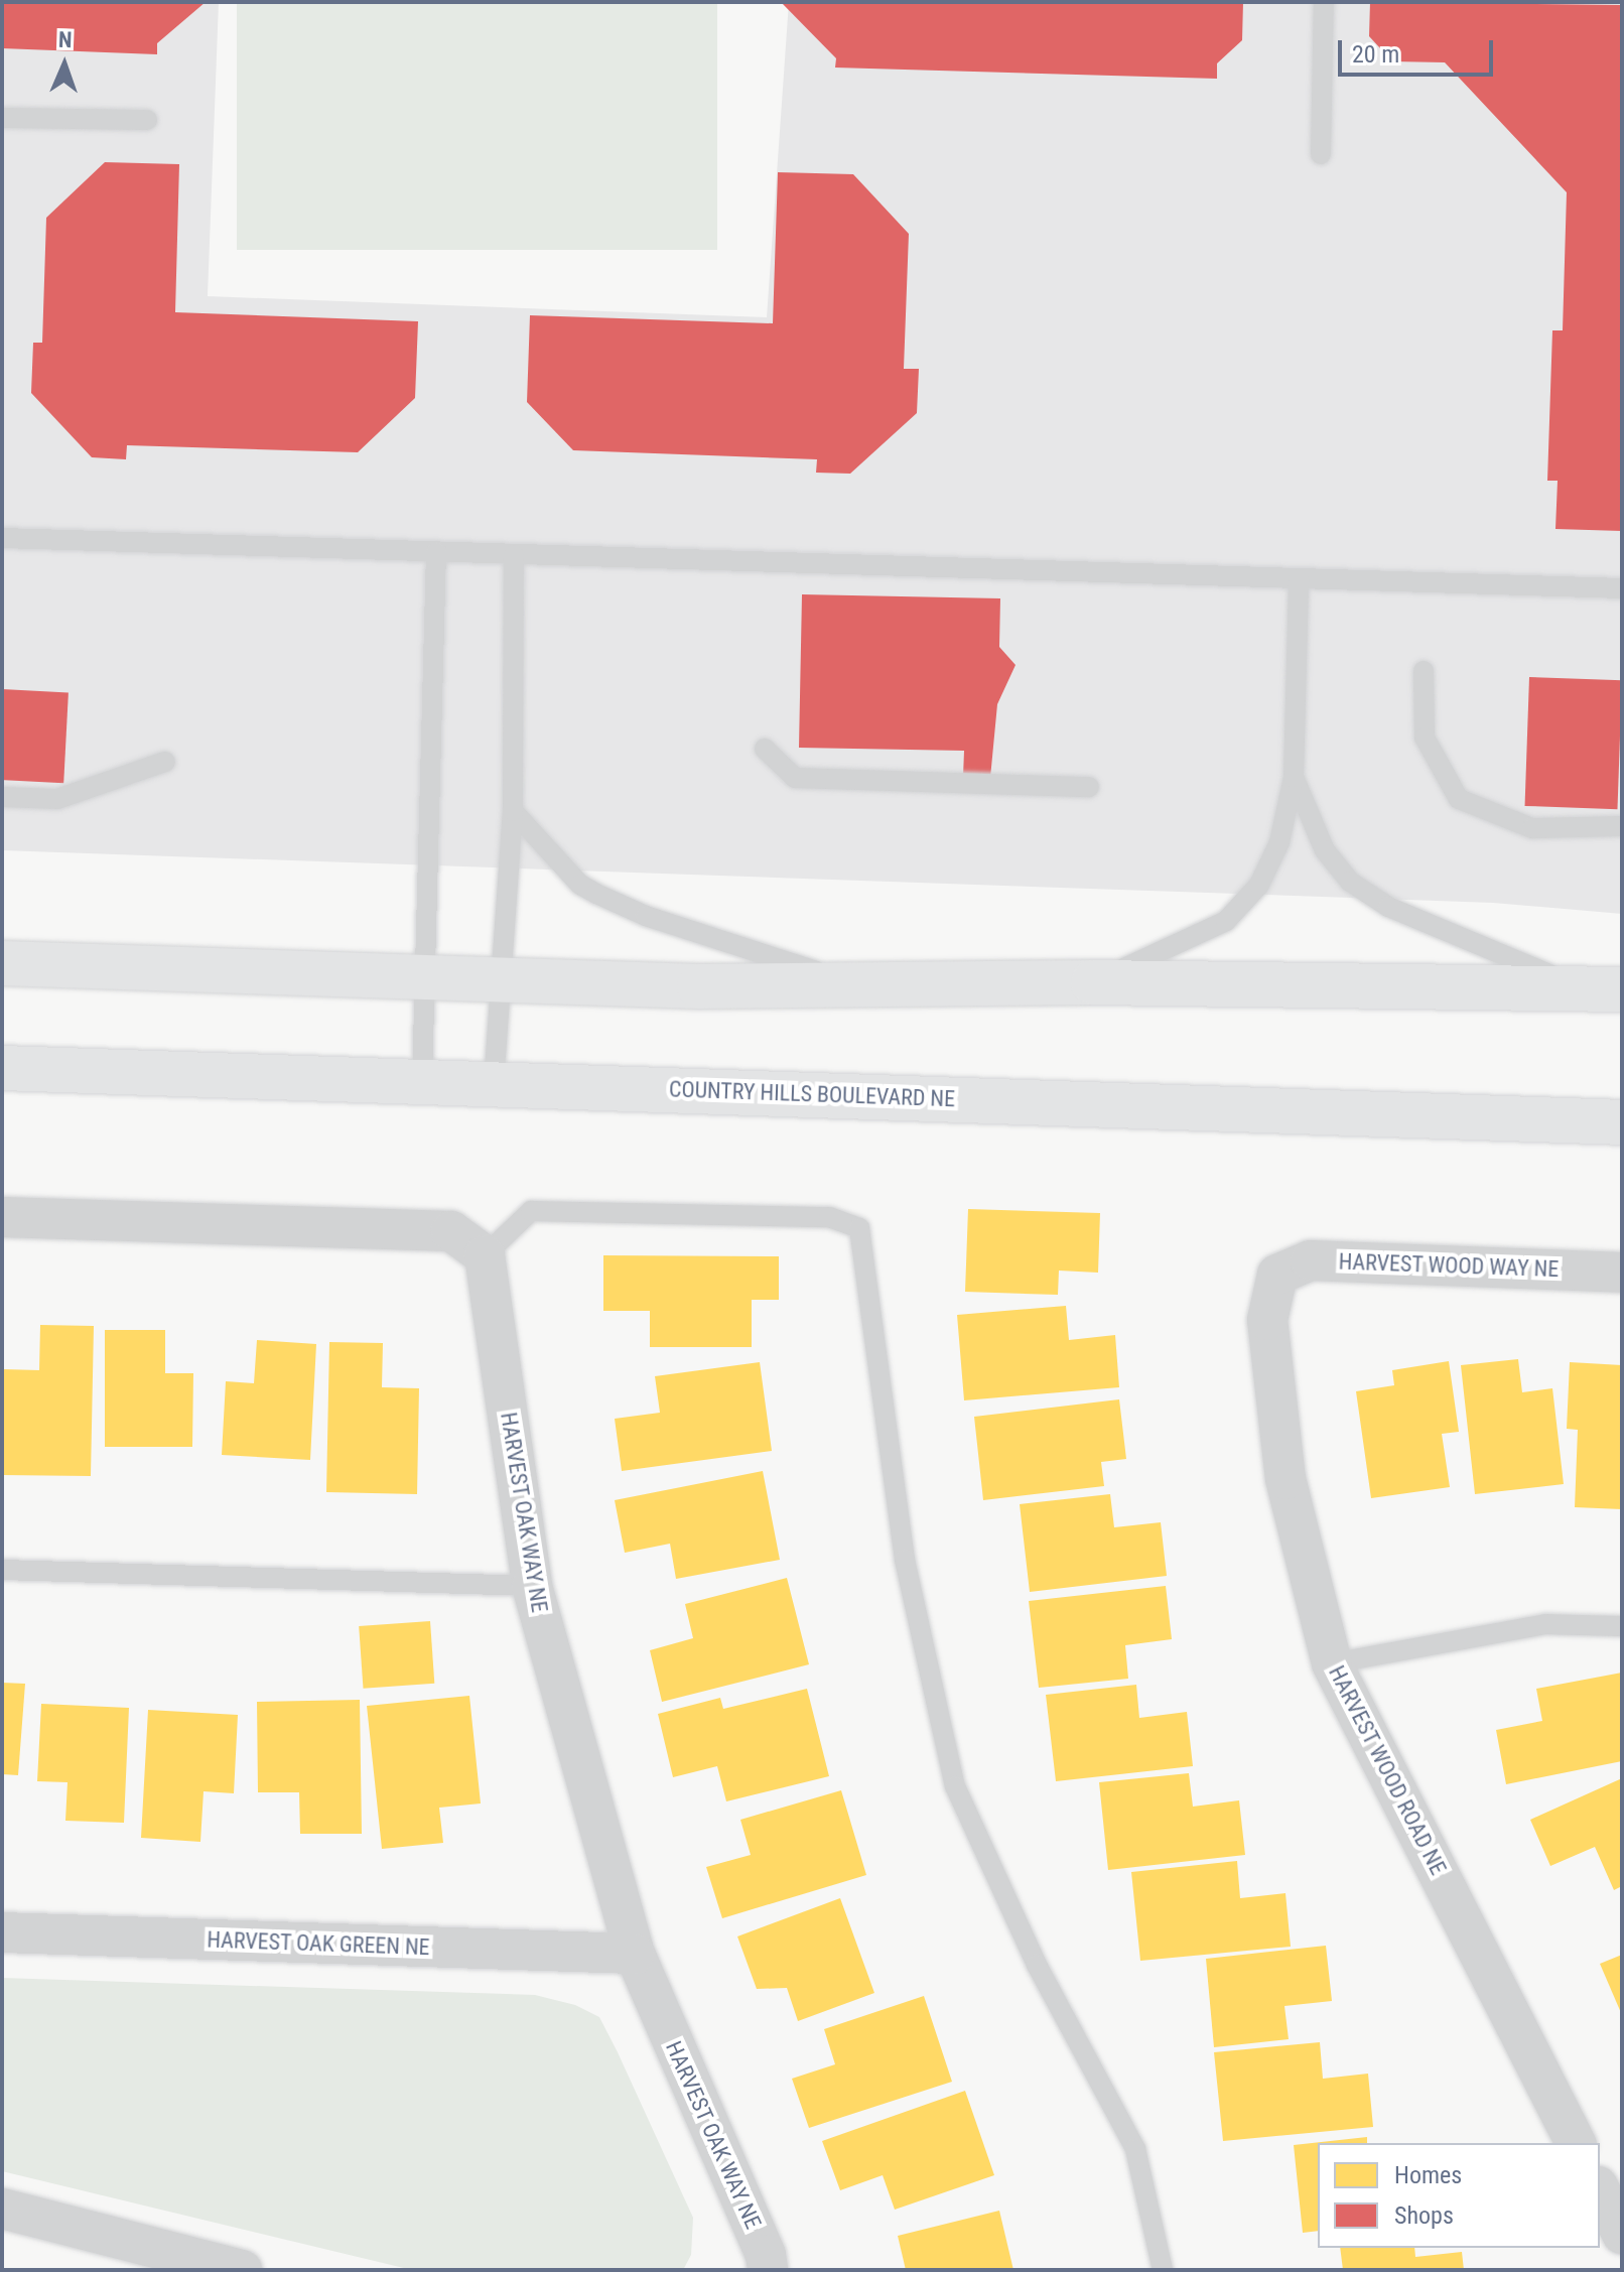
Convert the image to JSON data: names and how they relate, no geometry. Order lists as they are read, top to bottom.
{
  "streets": {
    "main road": ["COUNTRY HILLS BOULEVARD NE"],
    "street": [
      "HARVEST WOOD WAY NE",
      "HARVEST OAK WAY NE",
      "HARVEST WOOD ROAD NE",
      "HARVEST OAK GREEN NE"
    ]
  },
  "crossings": [
    ["HARVEST WOOD WAY NE", "HARVEST WOOD ROAD NE"],
    ["HARVEST OAK WAY NE", "HARVEST OAK GREEN NE"]
  ],
  "legend": ["Homes", "Shops"],
  "scale_bar": "20 m",
  "north": "top"
}
